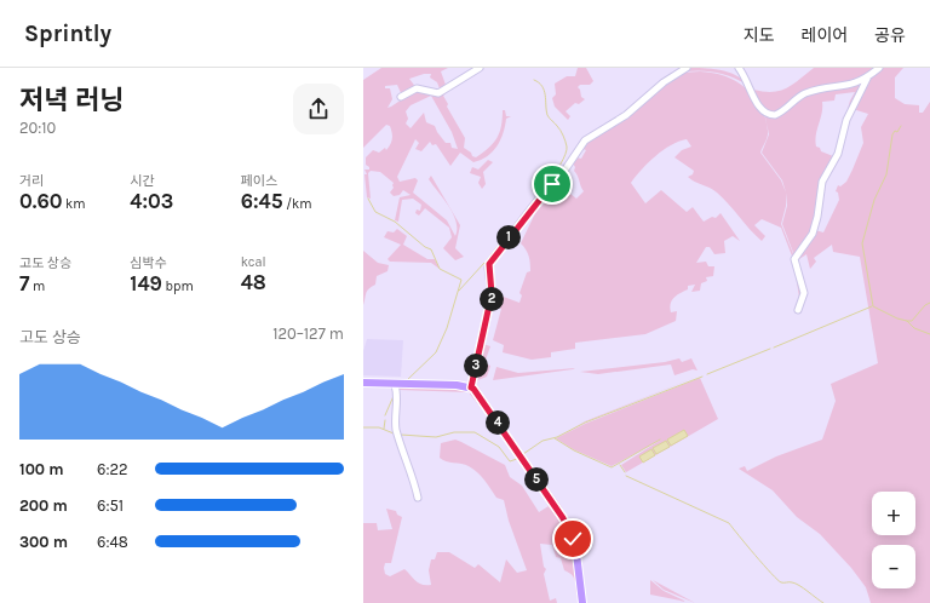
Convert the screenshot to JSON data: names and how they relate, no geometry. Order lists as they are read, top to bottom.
{
  "page": {
    "header": "Sprintly",
    "nav": ["지도", "레이어", "공유"],
    "heading": ["저녁 러닝", "20:10"],
    "stats": [
      ["거리", "0.60 km"],
      ["시간", "4:03"],
      ["페이스", "6:45 /km"],
      ["고도 상승", "7 m"],
      ["심박수", "149 bpm"],
      ["kcal", "48"]
    ],
    "pins": [
      "1",
      "2",
      "3",
      "4",
      "5"
    ],
    "chart": ["고도 상승", "120–127 m"],
    "list": [
      {
        "name": "100 m",
        "note": "6:22"
      },
      {
        "name": "200 m",
        "note": "6:51"
      },
      {
        "name": "300 m",
        "note": "6:48"
      }
    ],
    "map_buttons": ["+", "−"]
  }
}
